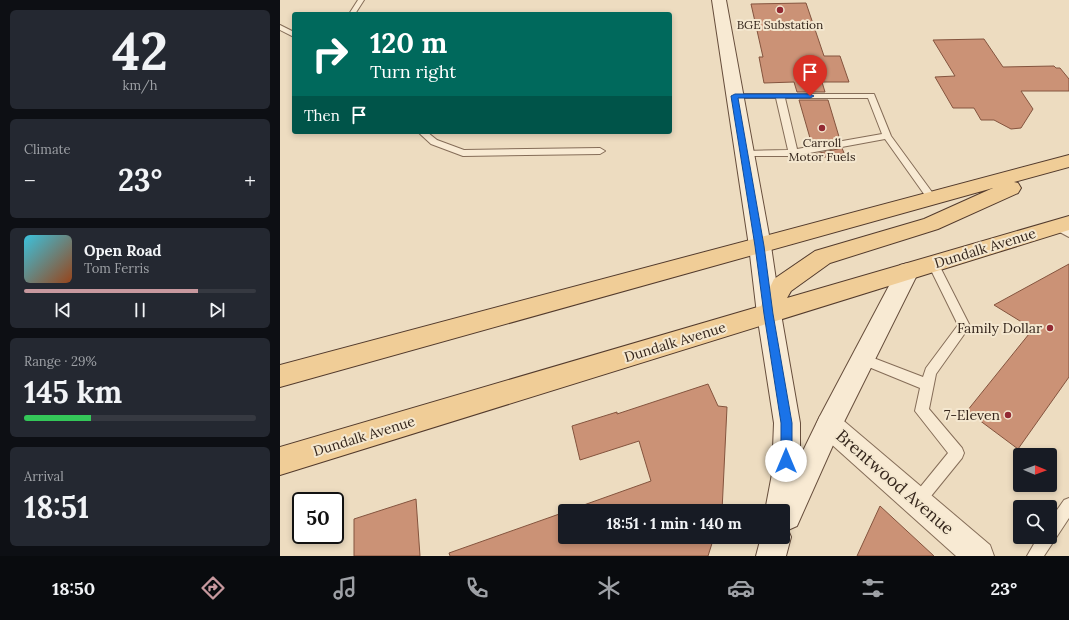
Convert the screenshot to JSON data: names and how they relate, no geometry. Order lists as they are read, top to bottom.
{
  "streets": {
    "main road": ["Dundalk Avenue", "Brentwood Avenue"]
  },
  "places": [
    "BGE Substation",
    "Carroll Motor Fuels",
    "Family Dollar",
    "7-Eleven"
  ],
  "north": "right",
  "page": {
    "tile": [
      ["42", "km/h"],
      "Climate",
      ["Range · 29%", "145 km"],
      ["Arrival", "18:51"]
    ],
    "turn": ["120 m", "Turn right"],
    "then": "Then",
    "heat": ["−", "23°", "+"],
    "song": ["Open Road", "Tom Ferris"],
    "limit": "50",
    "trip": "18:51 · 1 min · 140 m",
    "tabs": ["18:50", "23°"]
  }
}
